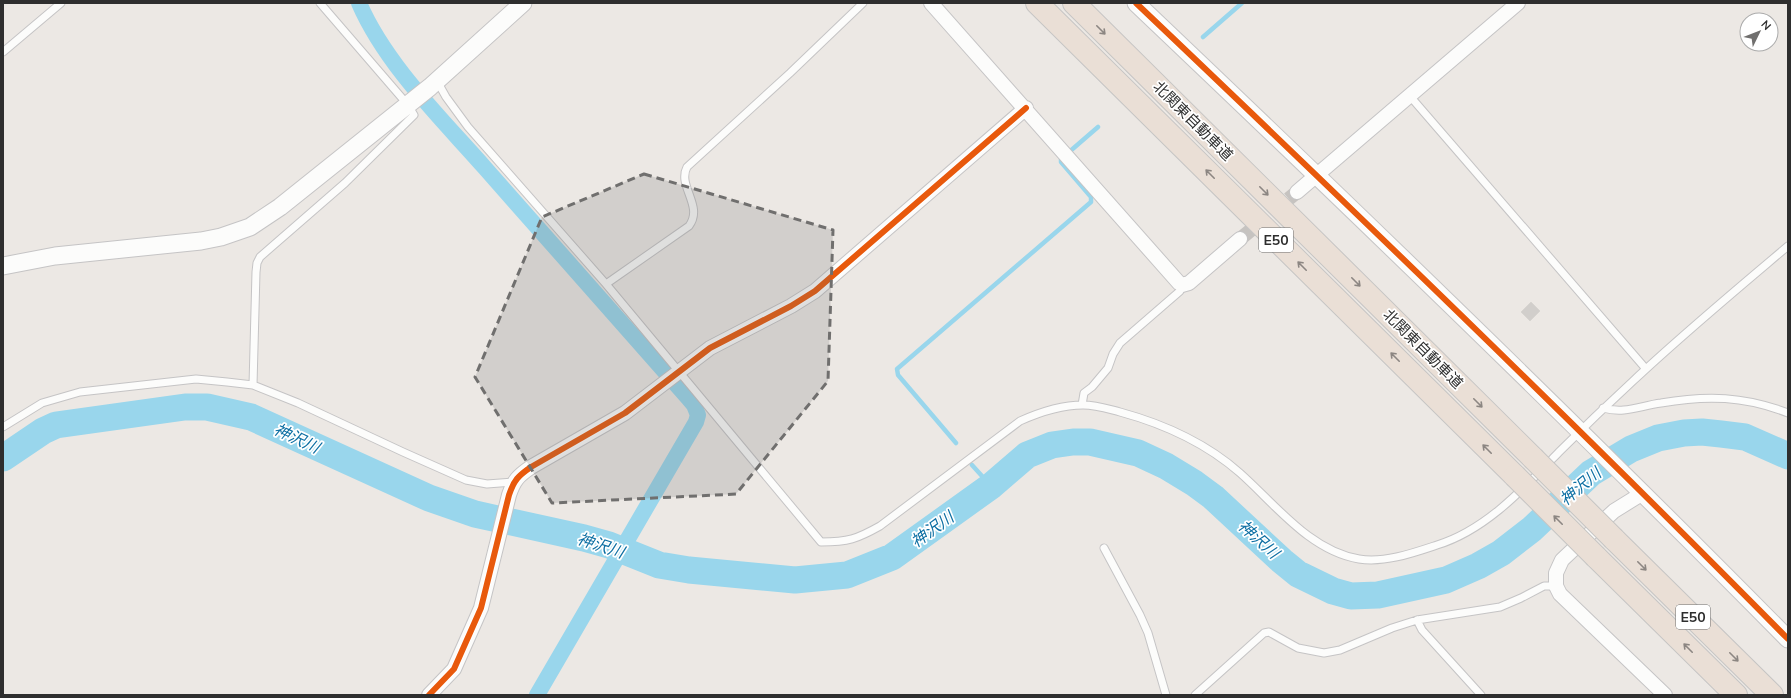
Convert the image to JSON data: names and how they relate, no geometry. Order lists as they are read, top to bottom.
{
  "streets": {
    "highway": ["北関東自動車道", "E50"]
  },
  "water": ["神沢川"],
  "north": "top right"
}
